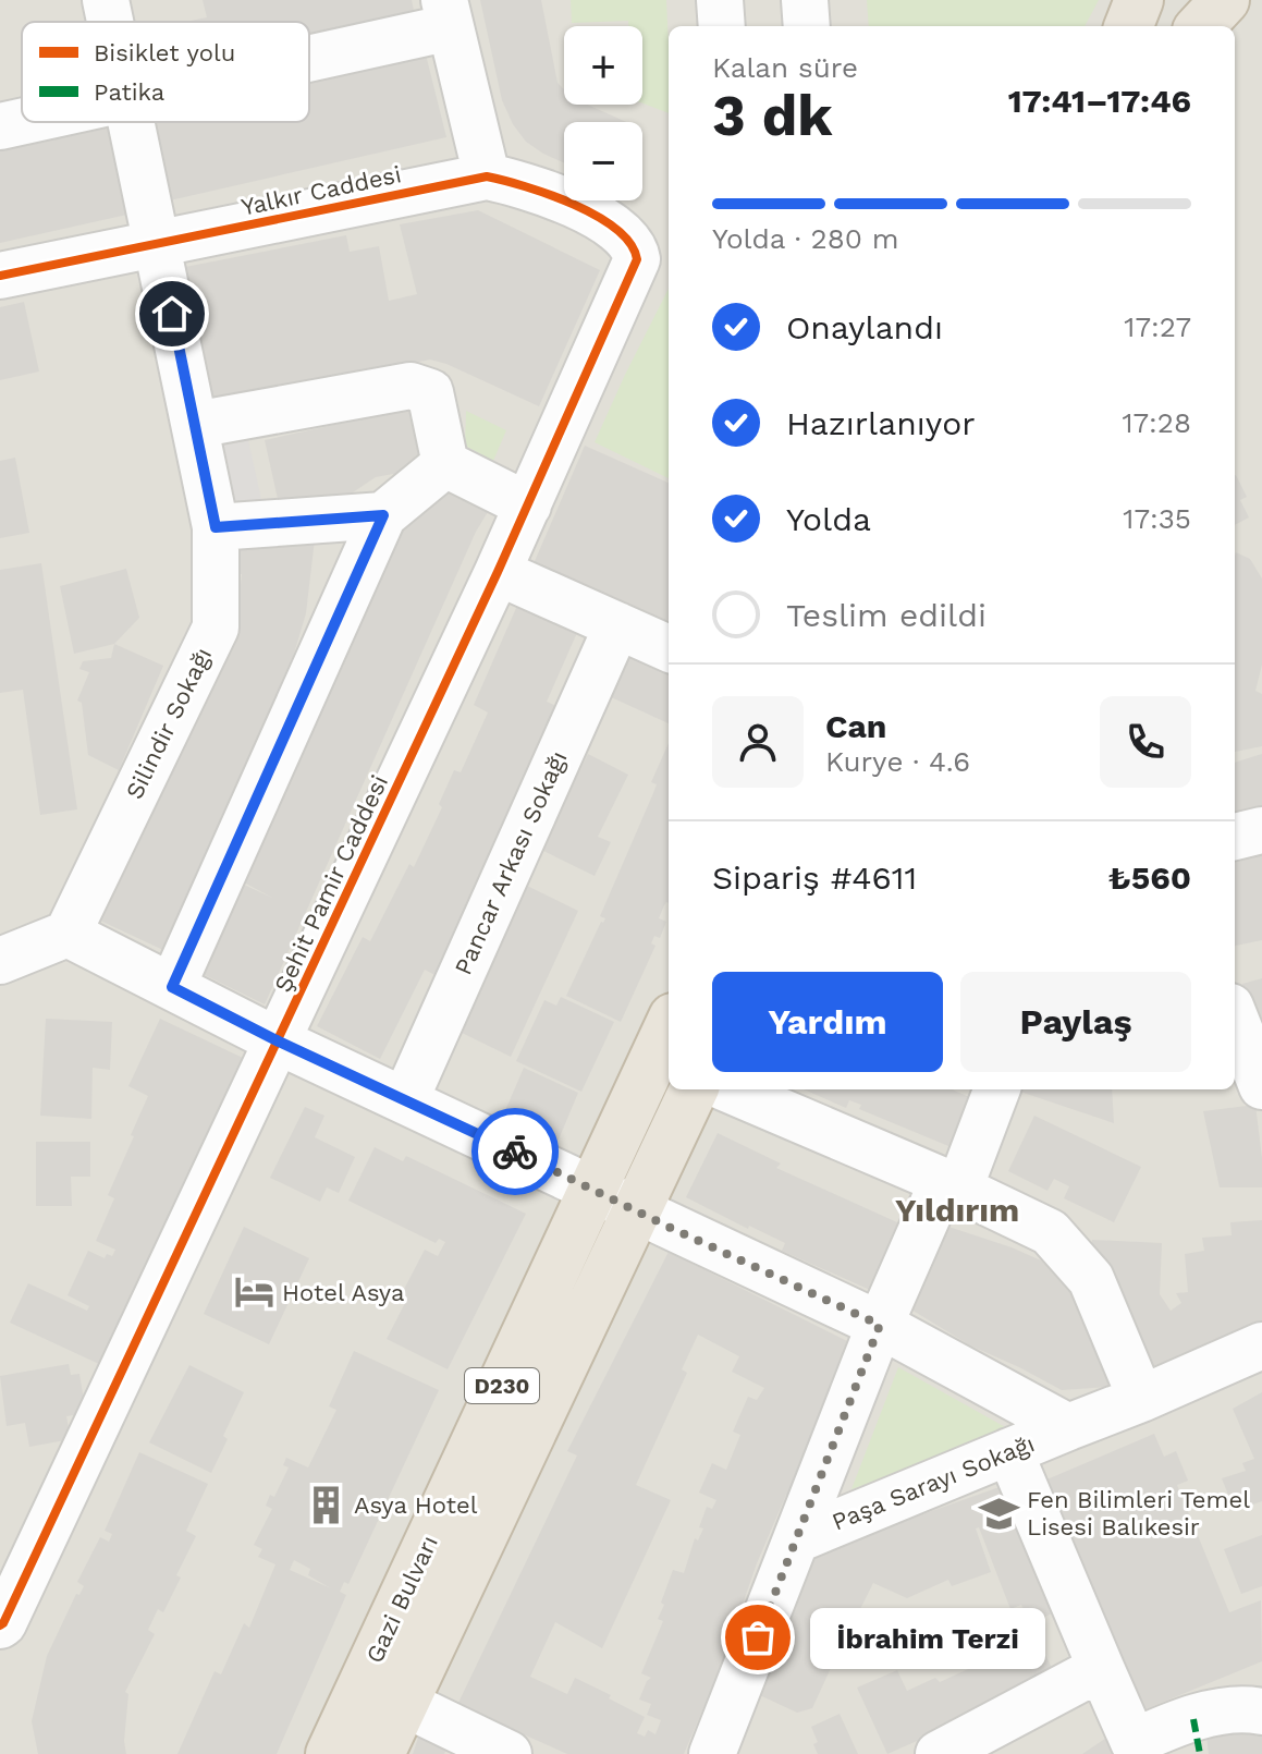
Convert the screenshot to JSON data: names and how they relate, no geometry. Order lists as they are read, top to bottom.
{
  "streets": {
    "highway": ["D230", "Gazi Bulvarı"],
    "street": [
      "Yalkır Caddesi",
      "Silindir Sokağı",
      "Pancar Arkası Sokağı",
      "Şehit Pamir Caddesi",
      "Paşa Sarayı Sokağı"
    ]
  },
  "crossings": [
    ["Yalkır Caddesi", "Silindir Sokağı"],
    ["Yalkır Caddesi", "Şehit Pamir Caddesi"],
    ["Silindir Sokağı", "Paşa Sarayı Sokağı"],
    ["Pancar Arkası Sokağı", "Paşa Sarayı Sokağı"],
    ["Şehit Pamir Caddesi", "Paşa Sarayı Sokağı"],
    ["Paşa Sarayı Sokağı", "Gazi Bulvarı"]
  ],
  "districts": ["Yıldırım"],
  "places": {
    "hotel": ["Hotel Asya"],
    "building": ["Asya Hotel"],
    "school or university": ["Fen Bilimleri Temel Lisesi Balıkesir"],
    "other": ["İbrahim Terzi"]
  },
  "legend": ["Bisiklet yolu", "Patika"],
  "page": {
    "map_buttons": ["+", "−"],
    "heading": ["3 dk", "Kalan süre", "17:41–17:46"],
    "panel": [
      "Can",
      "Kurye · 4.6",
      "Sipariş #4611",
      "₺560"
    ],
    "bar": "Yolda · 280 m",
    "list": [
      ["Onaylandı", "17:27"],
      ["Hazırlanıyor", "17:28"],
      ["Yolda", "17:35"],
      "Teslim edildi"
    ],
    "buttons": ["Yardım", "Paylaş"],
    "bubble": "İbrahim Terzi"
  }
}
